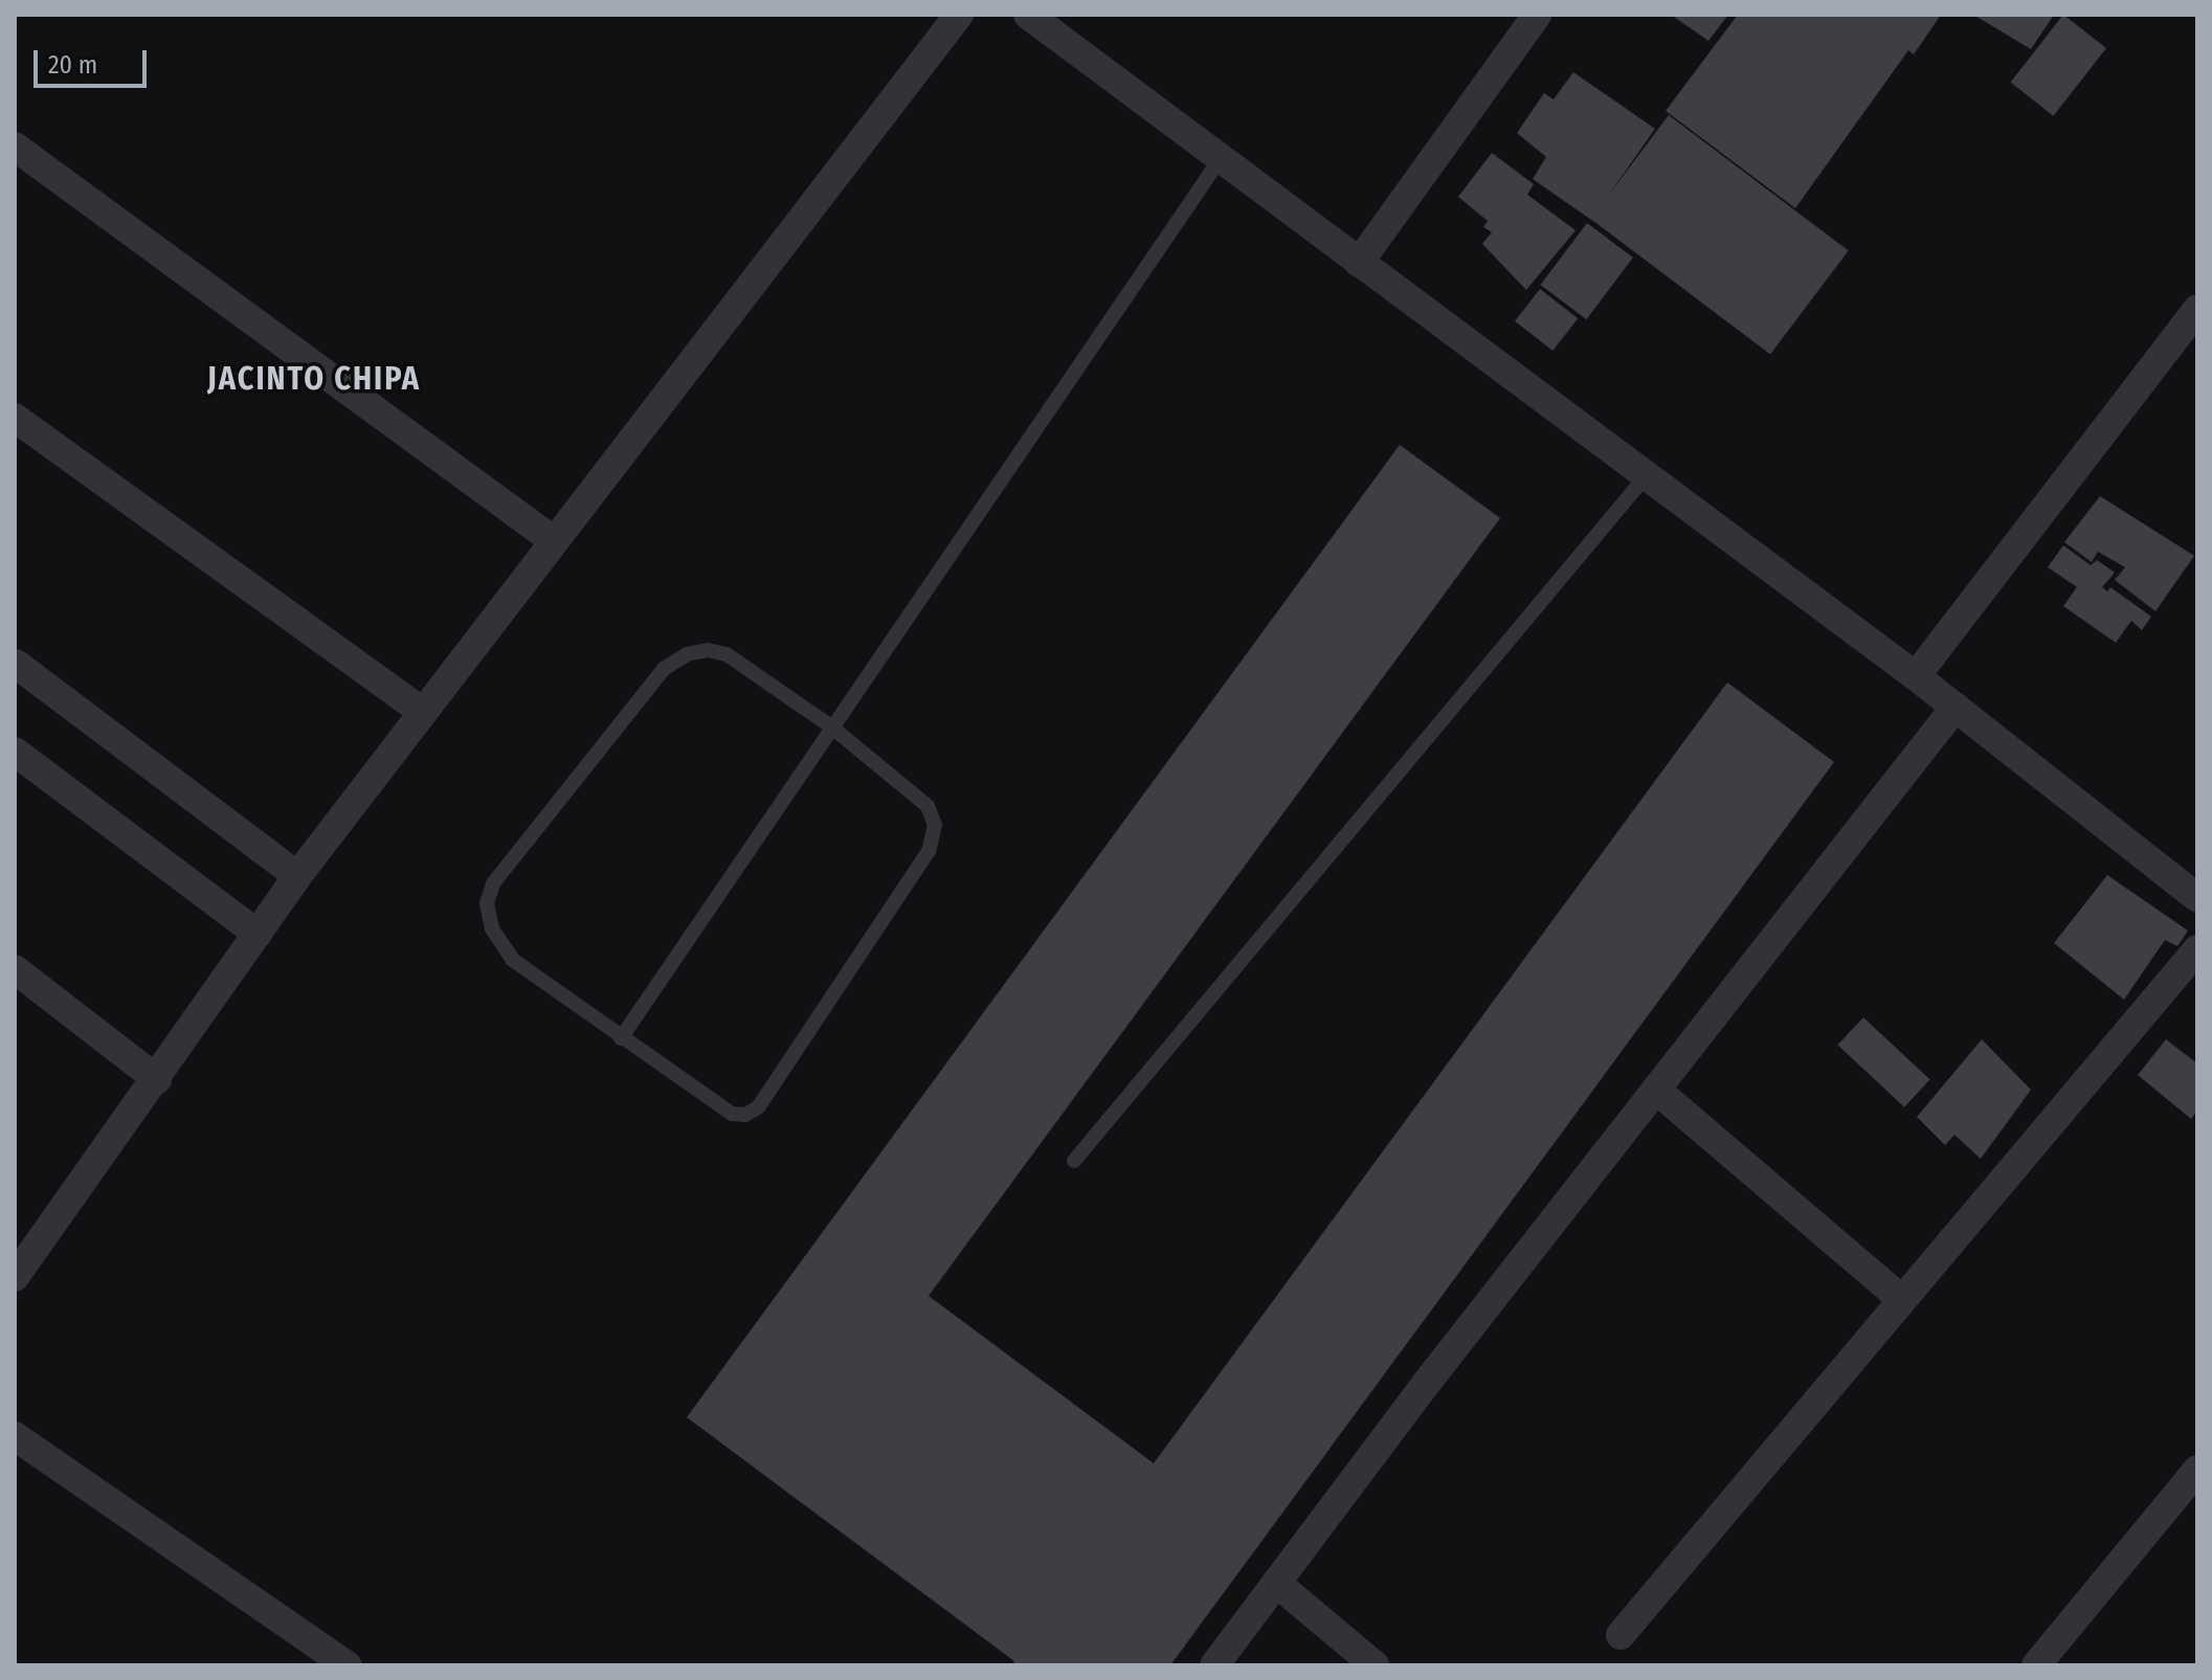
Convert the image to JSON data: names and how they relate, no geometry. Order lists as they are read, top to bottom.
{
  "districts": ["JACINTO CHIPA"],
  "scale_bar": "20 m"
}
